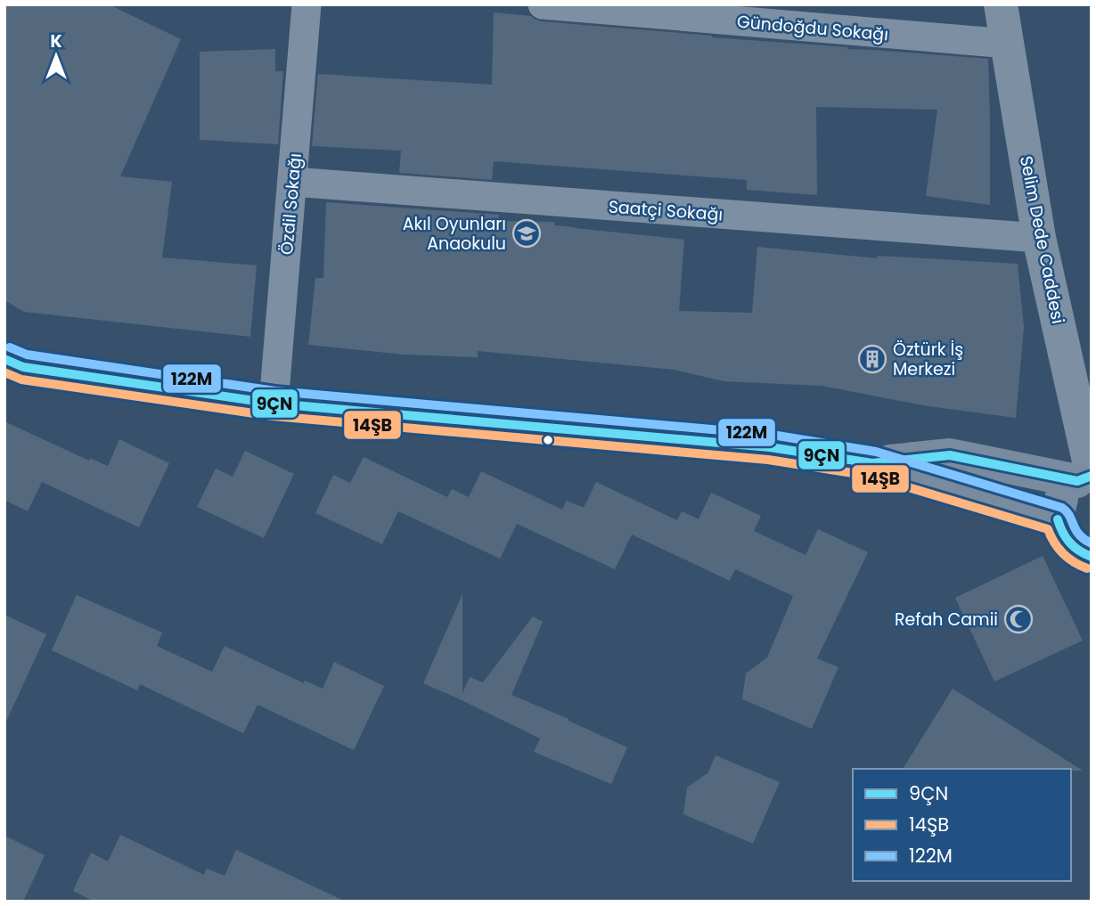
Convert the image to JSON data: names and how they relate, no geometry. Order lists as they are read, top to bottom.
{
  "streets": {
    "street": [
      "Gündoğdu Sokağı",
      "Özdil Sokağı",
      "Saatçi Sokağı",
      "Selim Dede Caddesi"
    ]
  },
  "crossings": [
    ["Gündoğdu Sokağı", "Selim Dede Caddesi"],
    ["Özdil Sokağı", "Saatçi Sokağı"],
    ["Saatçi Sokağı", "Selim Dede Caddesi"]
  ],
  "places": {
    "school or university": ["Akıl Oyunları Anaokulu"],
    "building": ["Öztürk İş Merkezi"],
    "mosque": ["Refah Camii"]
  },
  "lines": ["transit line 122M", "transit line 9ÇN", "transit line 14ŞB"],
  "legend": ["9ÇN", "14ŞB", "122M"],
  "north": "top"
}
